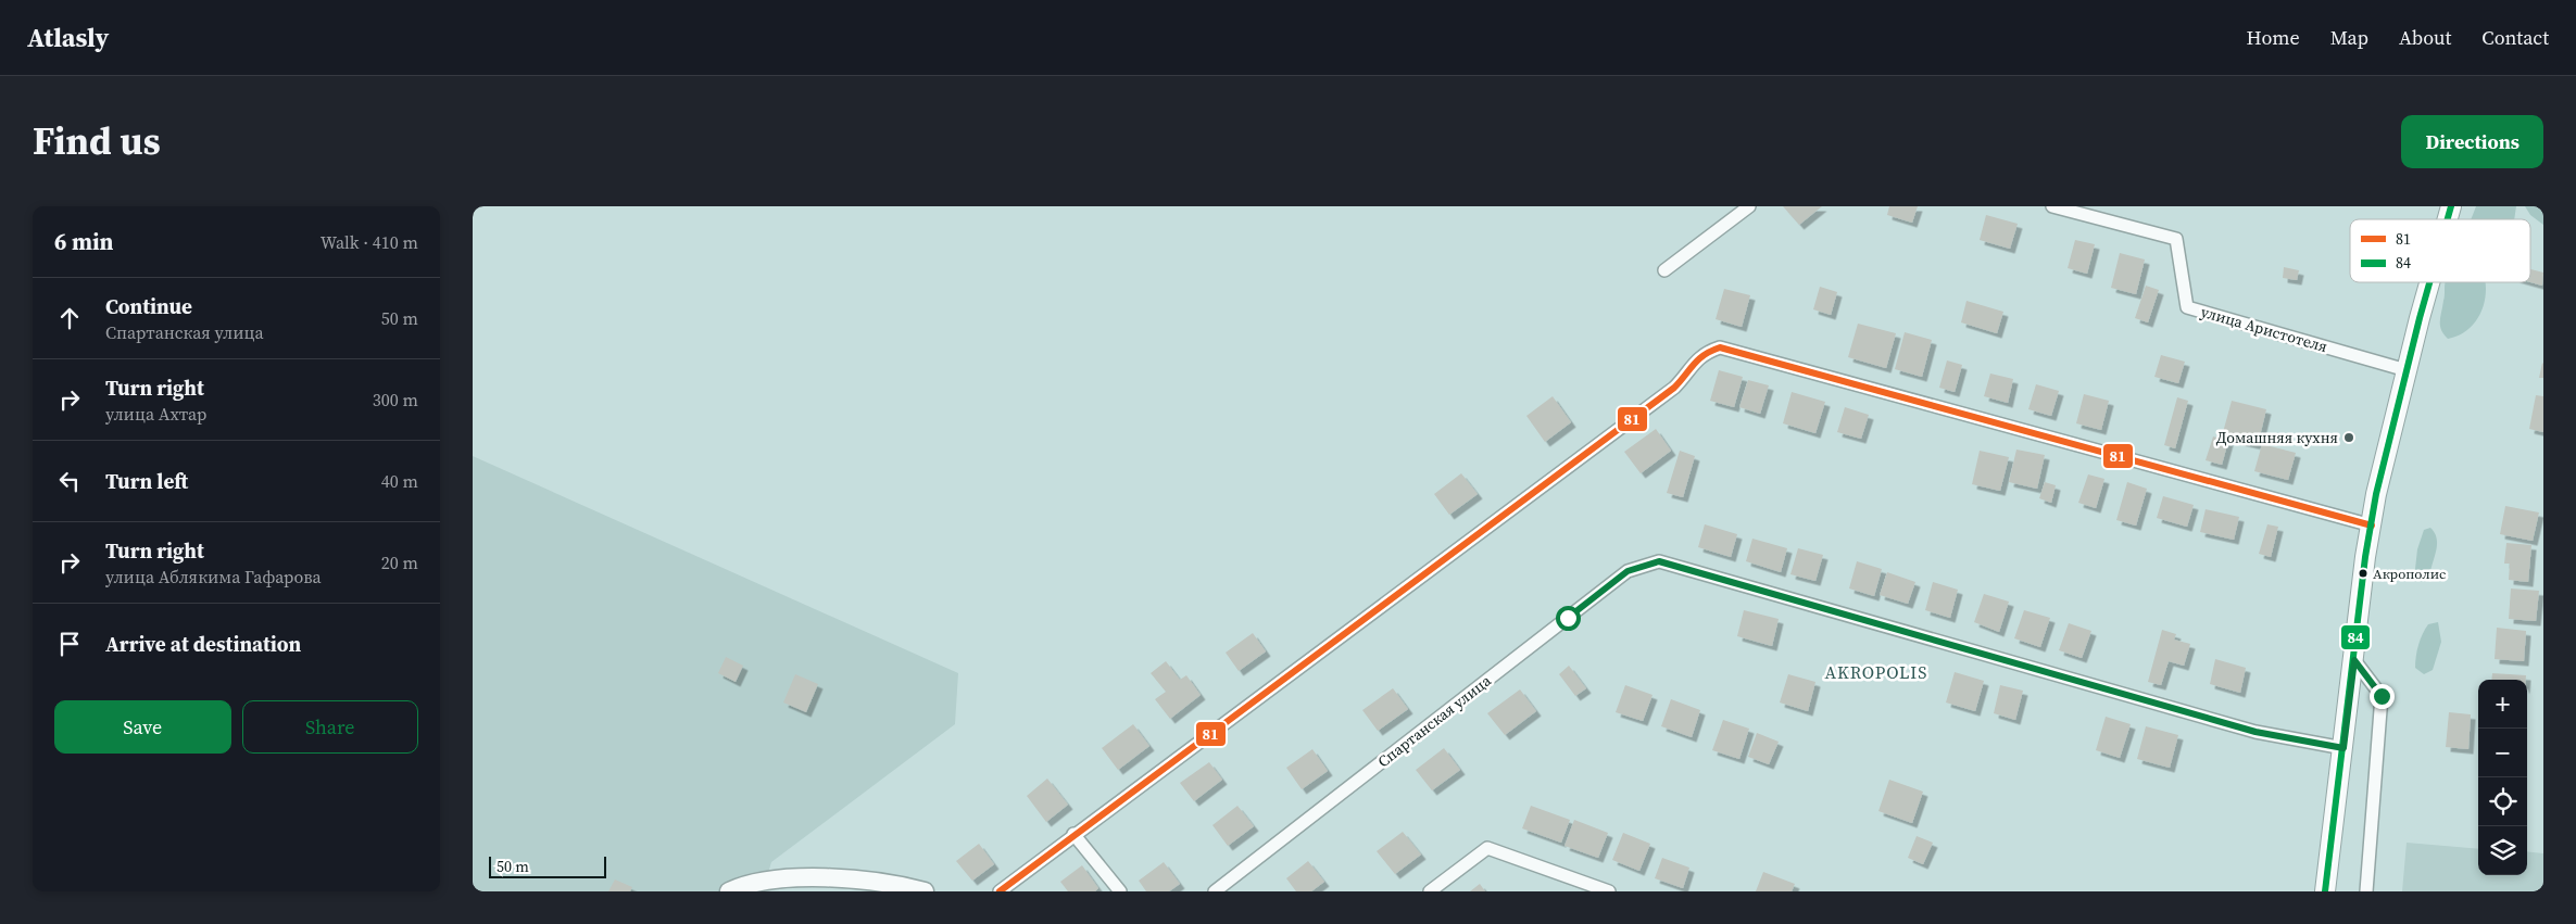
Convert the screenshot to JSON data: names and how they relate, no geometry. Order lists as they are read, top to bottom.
{
  "streets": {
    "street": ["улица Аристотеля", "Спартанская улица"]
  },
  "districts": ["AKROPOLIS"],
  "places": ["Домашняя кухня", "Акрополис"],
  "lines": ["transit line 84", "transit line 81"],
  "legend": ["81", "84"],
  "scale_bar": "50 m",
  "page": {
    "header": "Atlasly",
    "nav": [
      "Home",
      "Map",
      "About",
      "Contact"
    ],
    "title": "Find us",
    "buttons": [
      "Directions",
      ["Save", "Share"]
    ],
    "heading": ["6 min", "Walk · 410 m"],
    "list": [
      ["Continue", "Спартанская улица", "50 m"],
      ["Turn right", "улица Ахтар", "300 m"],
      ["Turn left", "40 m"],
      ["Turn right", "улица Аблякима Гафарова", "20 m"],
      "Arrive at destination"
    ],
    "map_buttons": ["+", "−"],
    "scale": "50 m"
  }
}
